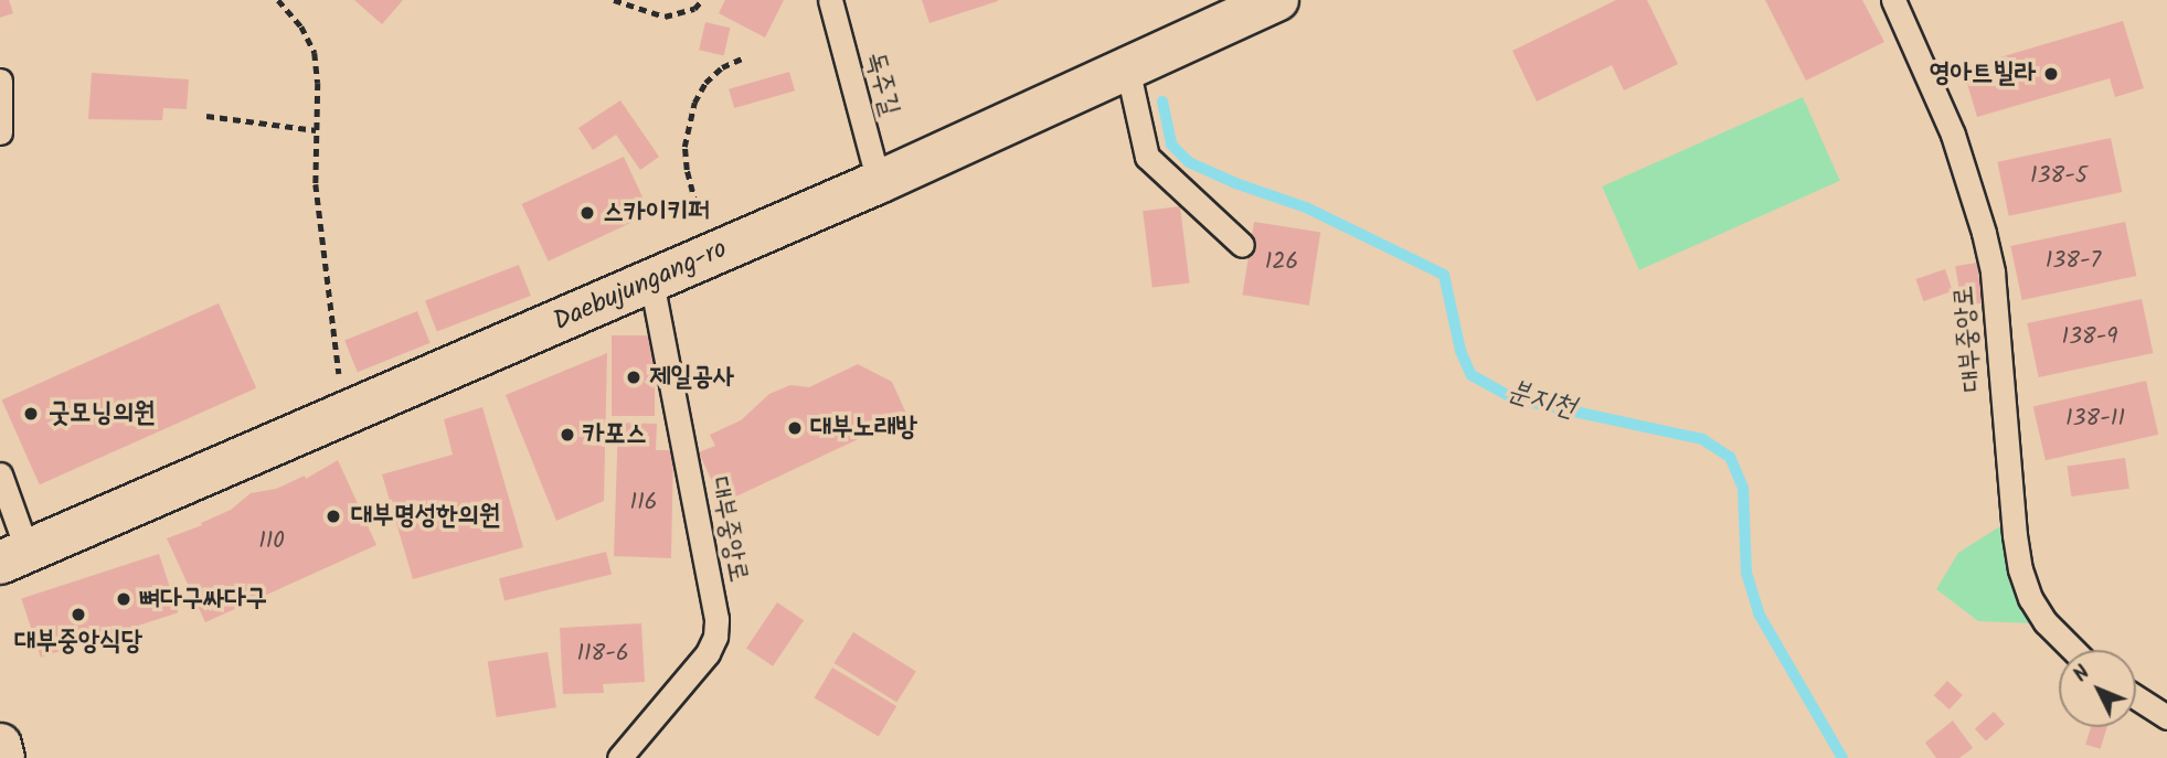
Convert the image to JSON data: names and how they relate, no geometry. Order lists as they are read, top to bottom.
{
  "streets": {
    "street": ["Daebujungang-ro"],
    "lane": ["독주길", "대부중앙로"]
  },
  "crossings": [
    ["독주길", "Daebujungang-ro"],
    ["Daebujungang-ro", "대부중앙로"]
  ],
  "water": ["분지천"],
  "places": [
    "영아트빌라",
    "스카이키퍼",
    "제일공사",
    "굿모닝의원",
    "대부노래방",
    "카포스",
    "대부명성한의원",
    "뼈다구싸다구",
    "대부중앙식당"
  ],
  "house_numbers": [
    "138-5",
    "138-7",
    "126",
    "138-9",
    "138-11",
    "116",
    "110",
    "118-6"
  ],
  "north": "top left"
}
